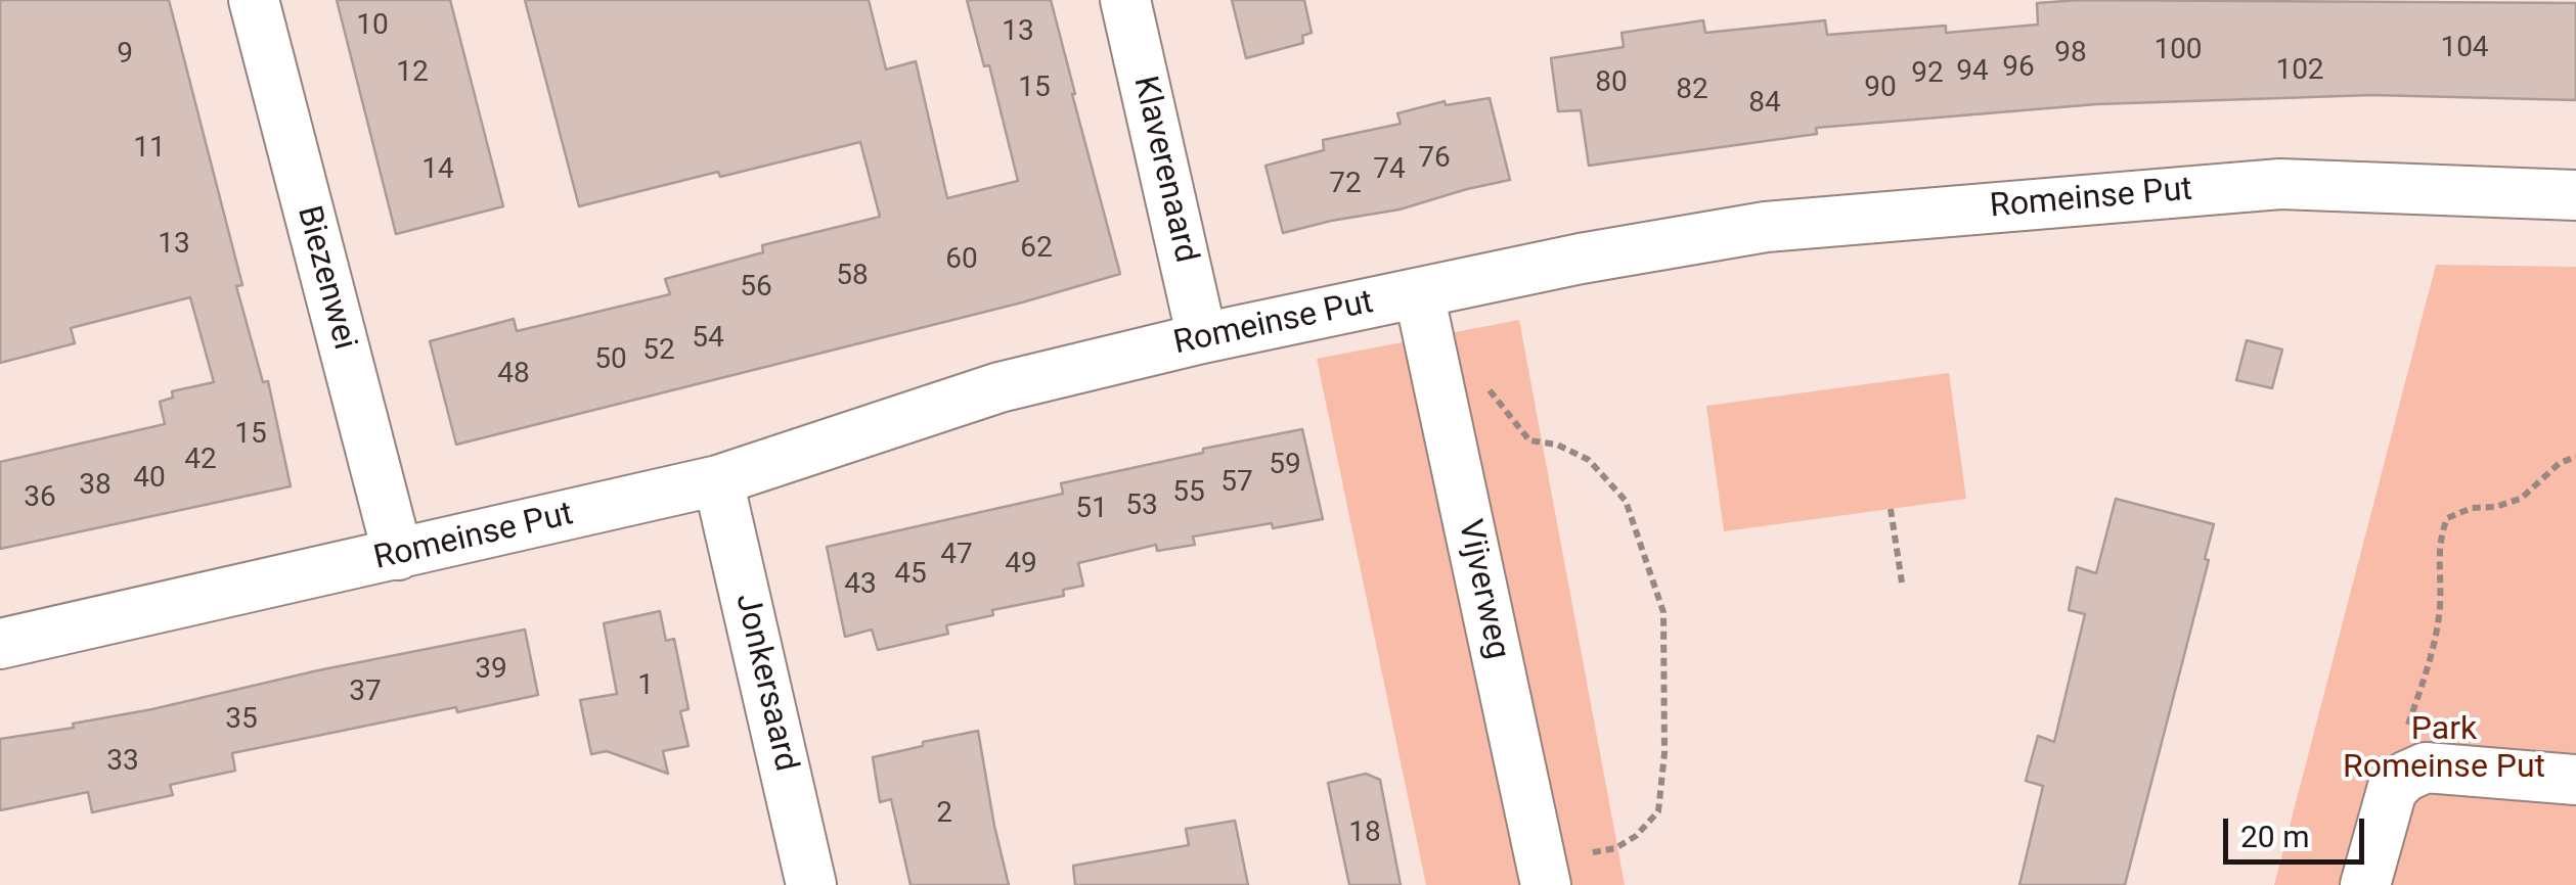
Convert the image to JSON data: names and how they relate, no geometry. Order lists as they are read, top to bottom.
{
  "streets": {
    "street": [
      "Klaverenaard",
      "Romeinse Put",
      "Biezenwei",
      "Vijverweg",
      "Jonkersaard"
    ]
  },
  "crossings": [
    ["Klaverenaard", "Romeinse Put"],
    ["Romeinse Put", "Biezenwei"],
    ["Romeinse Put", "Vijverweg"],
    ["Romeinse Put", "Jonkersaard"]
  ],
  "parks": ["Park Romeinse Put"],
  "house_numbers": [
    "10",
    "13",
    "104",
    "100",
    "98",
    "9",
    "96",
    "102",
    "94",
    "12",
    "92",
    "80",
    "15",
    "90",
    "82",
    "84",
    "11",
    "76",
    "14",
    "74",
    "72",
    "13",
    "62",
    "60",
    "58",
    "56",
    "54",
    "52",
    "50",
    "48",
    "15",
    "42",
    "59",
    "40",
    "57",
    "38",
    "55",
    "36",
    "53",
    "51",
    "47",
    "49",
    "45",
    "43",
    "39",
    "1",
    "37",
    "35",
    "33",
    "2",
    "18"
  ],
  "scale_bar": "20 m"
}
